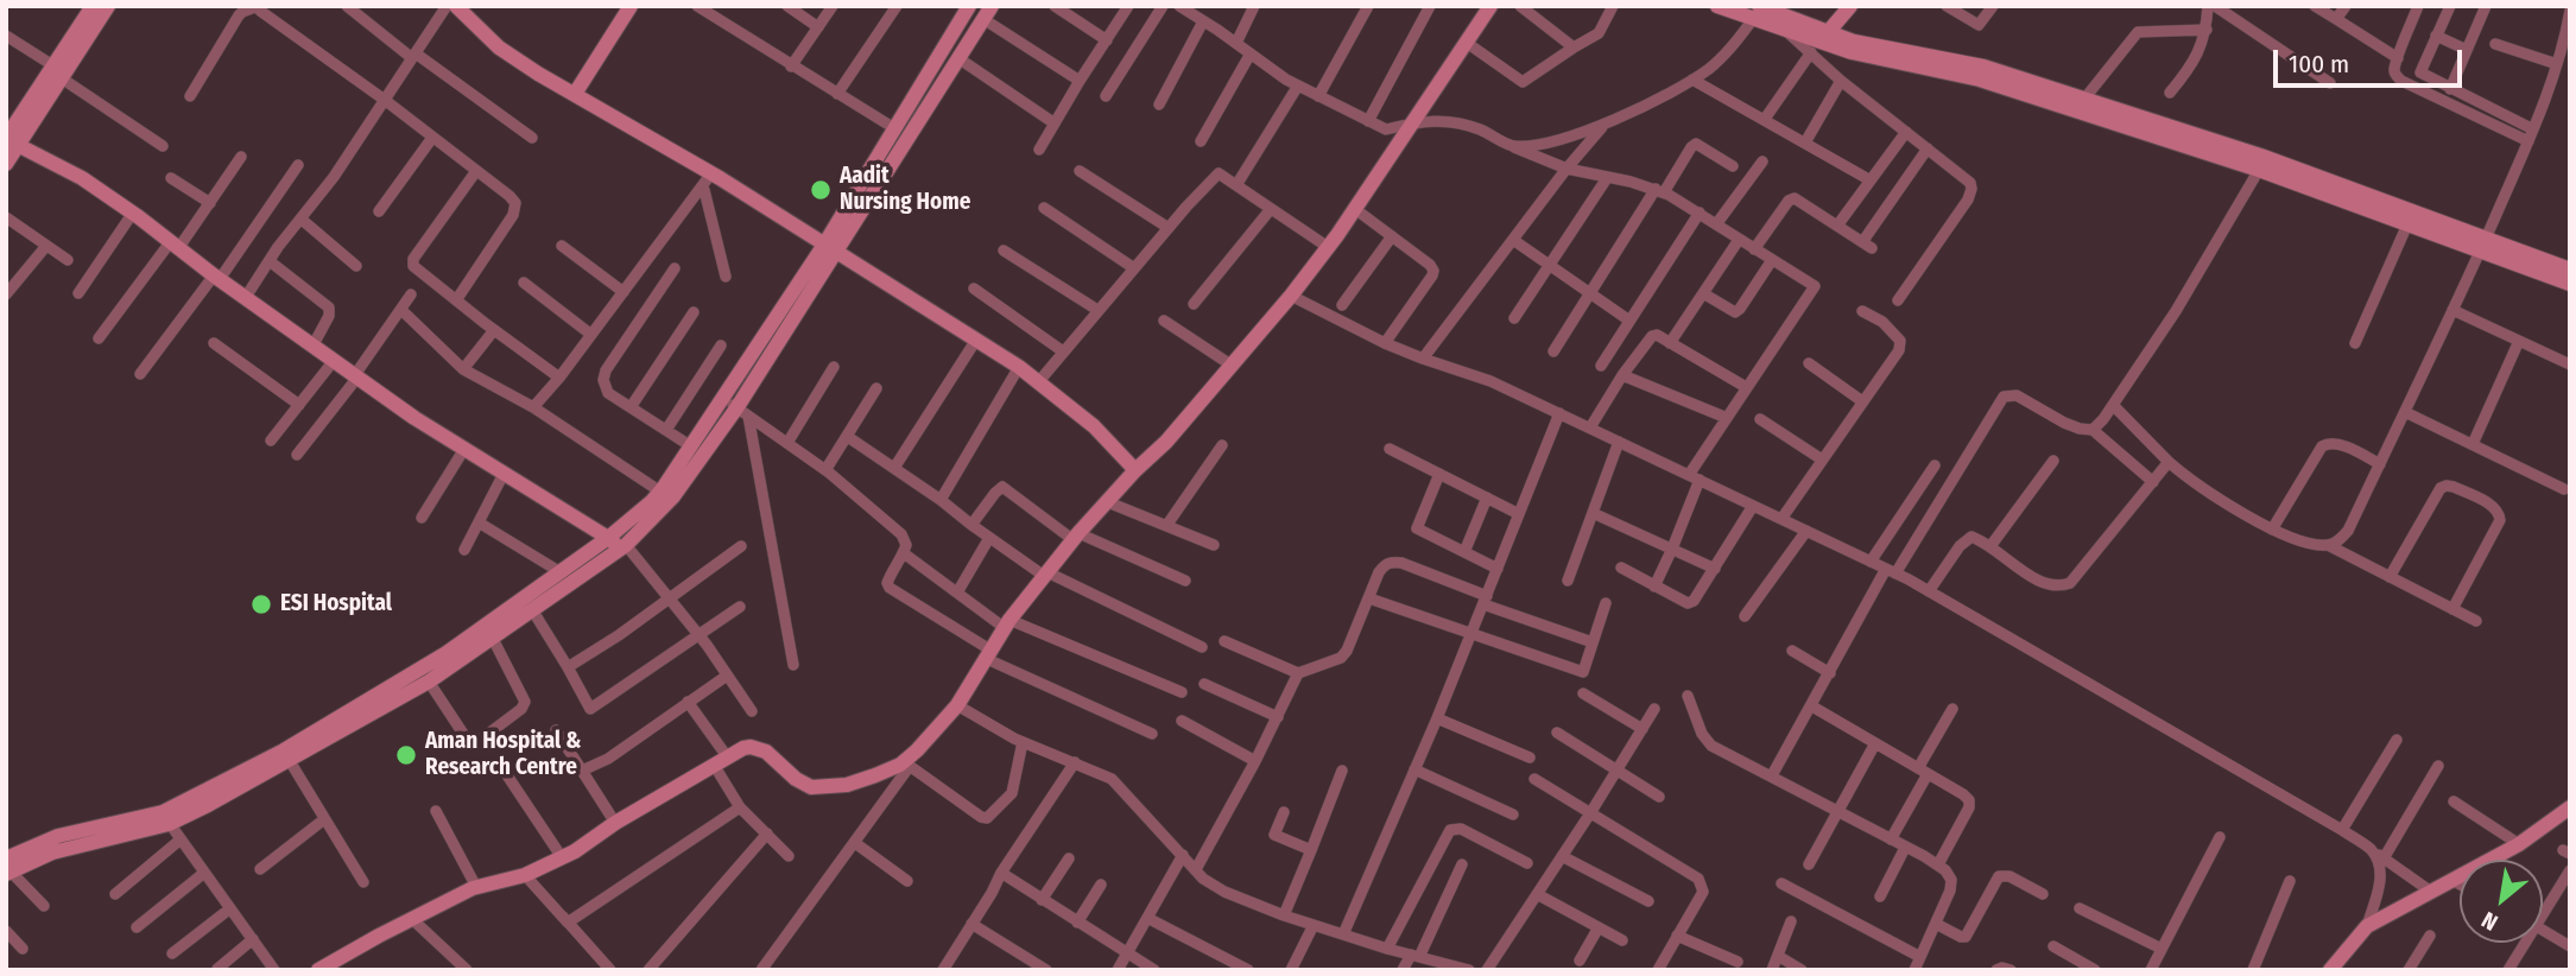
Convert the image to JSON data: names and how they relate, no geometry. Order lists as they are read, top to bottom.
{
  "places": ["Aadit Nursing Home", "ESI Hospital", "Aman Hospital & Research Centre"],
  "scale_bar": "100 m",
  "north": "bottom left"
}
